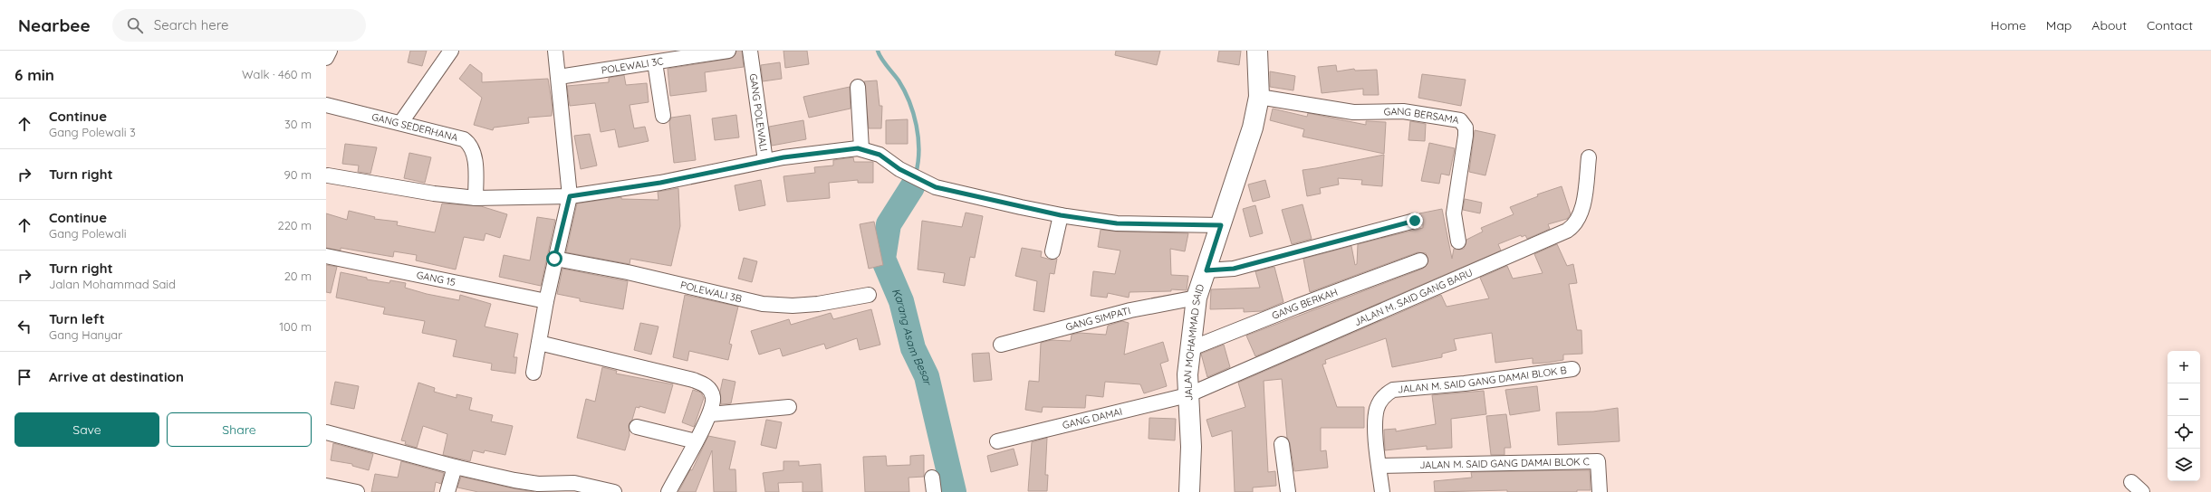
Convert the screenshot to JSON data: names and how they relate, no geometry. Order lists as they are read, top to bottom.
{
  "streets": {
    "street": [
      "POLEWALI 3C",
      "GANG POLEWALI",
      "GANG BERSAMA",
      "GANG SEDERHANA",
      "GANG 15",
      "POLEWALI 3B",
      "JALAN M. SAID GANG BARU",
      "GANG BERKAH",
      "GANG SIMPATI",
      "JALAN MOHAMMAD SAID",
      "JALAN M. SAID GANG DAMAI BLOK B",
      "GANG DAMAI",
      "JALAN M. SAID GANG DAMAI BLOK C"
    ]
  },
  "crossings": [
    ["GANG POLEWALI", "JALAN MOHAMMAD SAID"],
    ["GANG BERSAMA", "JALAN MOHAMMAD SAID"],
    ["JALAN M. SAID GANG BARU", "JALAN MOHAMMAD SAID"],
    ["JALAN M. SAID GANG BARU", "GANG DAMAI"],
    ["GANG BERKAH", "JALAN MOHAMMAD SAID"],
    ["GANG SIMPATI", "JALAN MOHAMMAD SAID"],
    ["JALAN MOHAMMAD SAID", "GANG DAMAI"],
    ["JALAN M. SAID GANG DAMAI BLOK B", "JALAN M. SAID GANG DAMAI BLOK C"]
  ],
  "water": ["Karang Asam Besar"],
  "page": {
    "header": "Nearbee",
    "search": "Search here",
    "nav": [
      "Home",
      "Map",
      "About",
      "Contact"
    ],
    "heading": ["6 min", "Walk · 460 m"],
    "list": [
      ["Continue", "Gang Polewali 3", "30 m"],
      ["Turn right", "90 m"],
      ["Continue", "Gang Polewali", "220 m"],
      ["Turn right", "Jalan Mohammad Said", "20 m"],
      ["Turn left", "Gang Hanyar", "100 m"],
      "Arrive at destination"
    ],
    "map_buttons": ["+", "−"],
    "buttons": ["Save", "Share"]
  }
}
